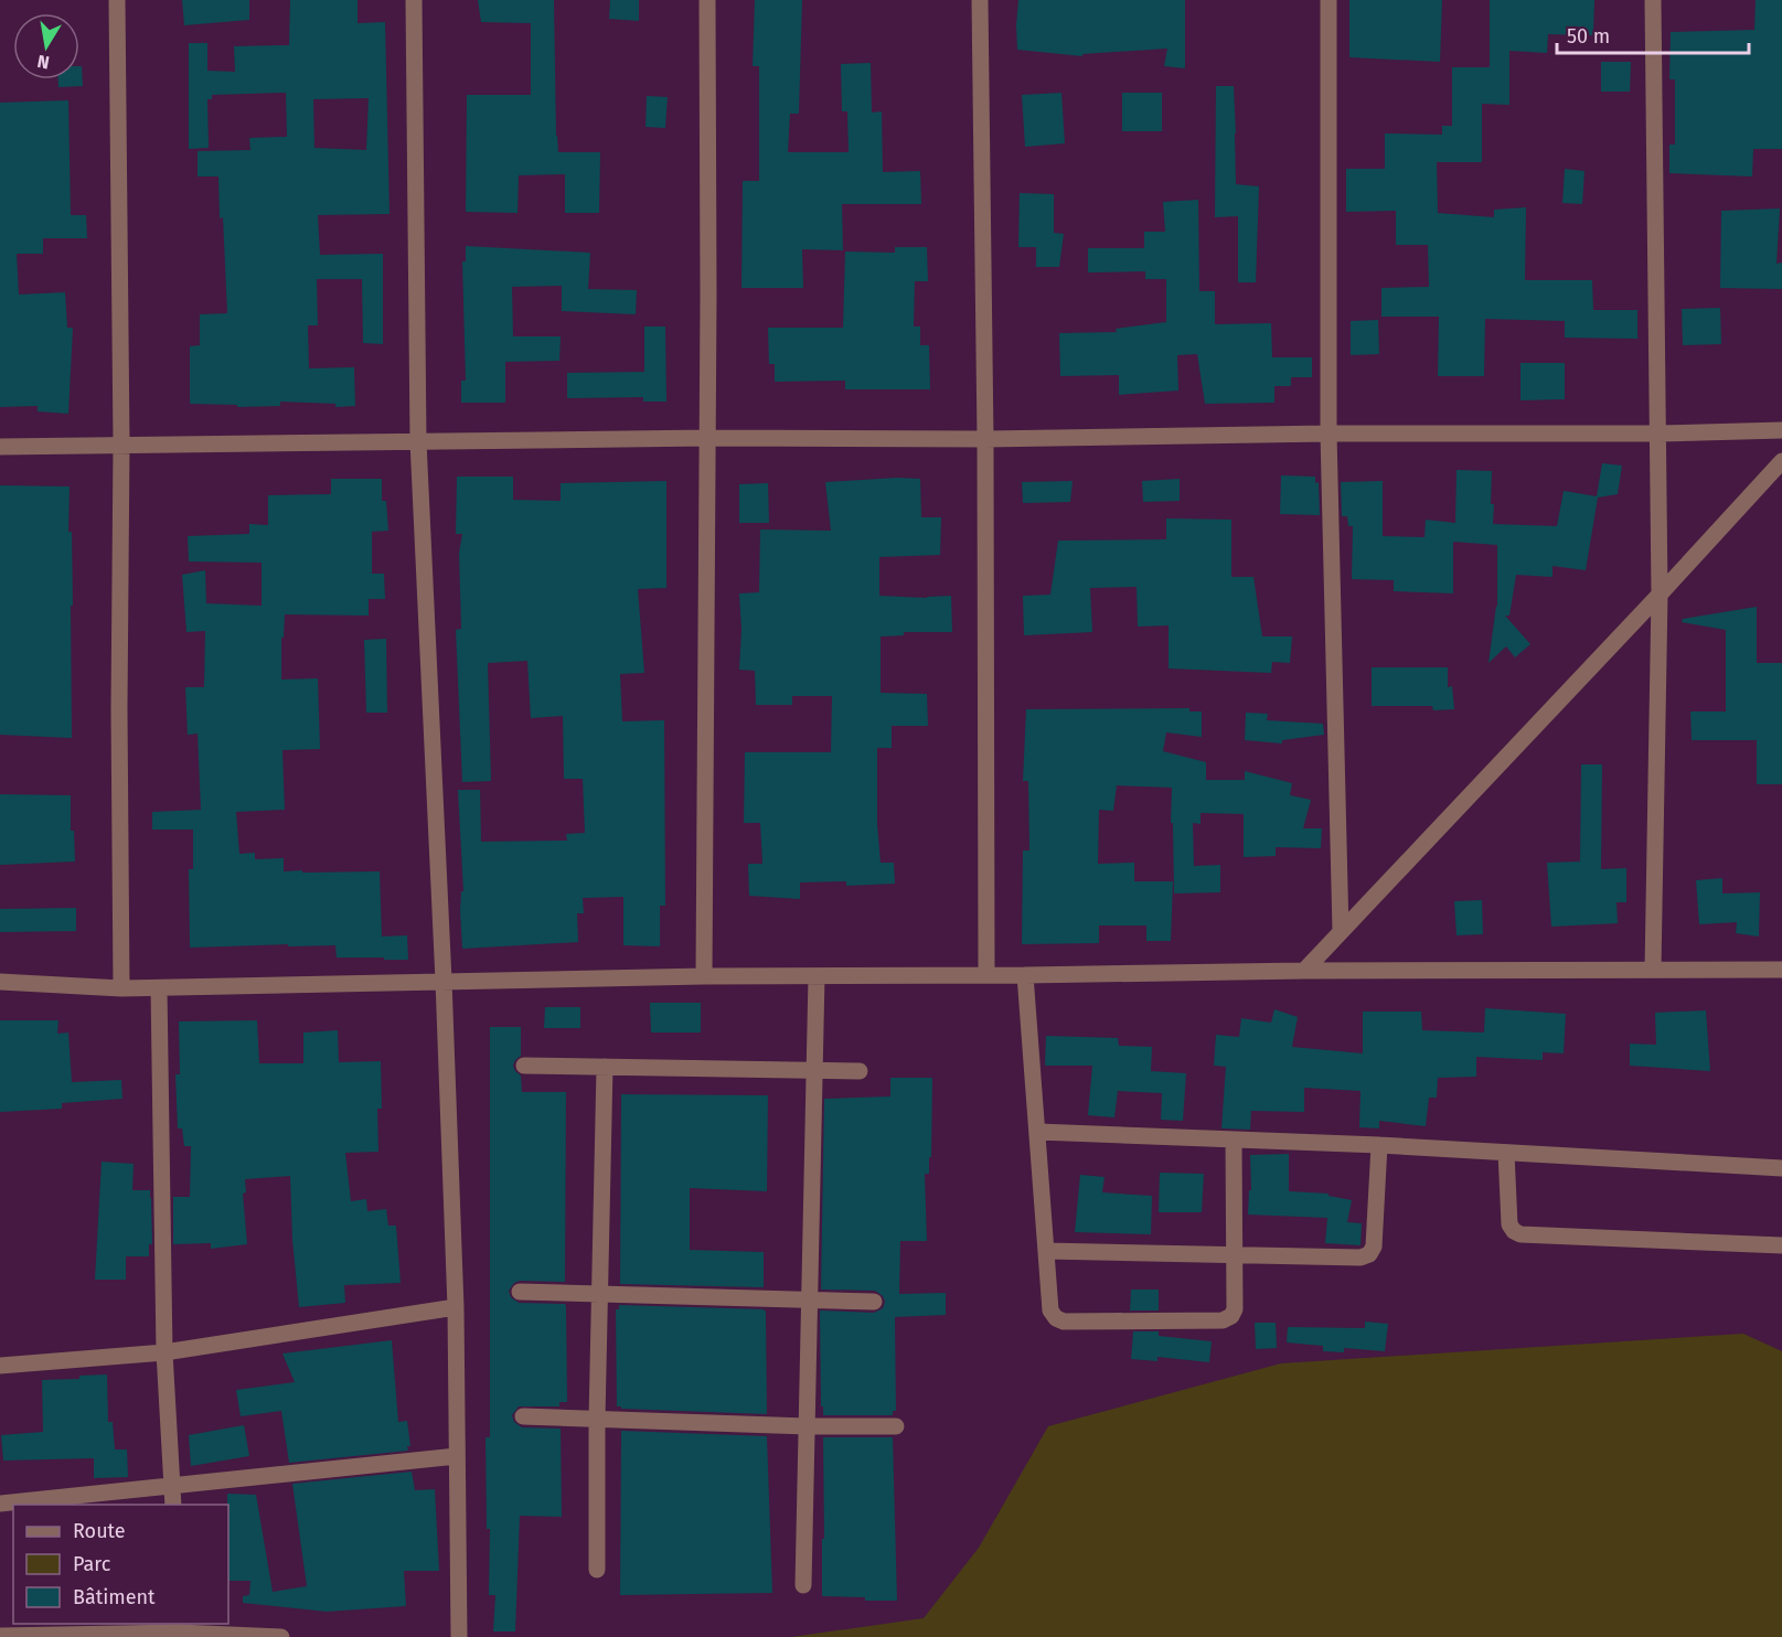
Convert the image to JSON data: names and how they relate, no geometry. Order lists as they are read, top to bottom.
{
  "legend": ["Route", "Parc", "Bâtiment"],
  "scale_bar": "50 m",
  "north": "bottom"
}
